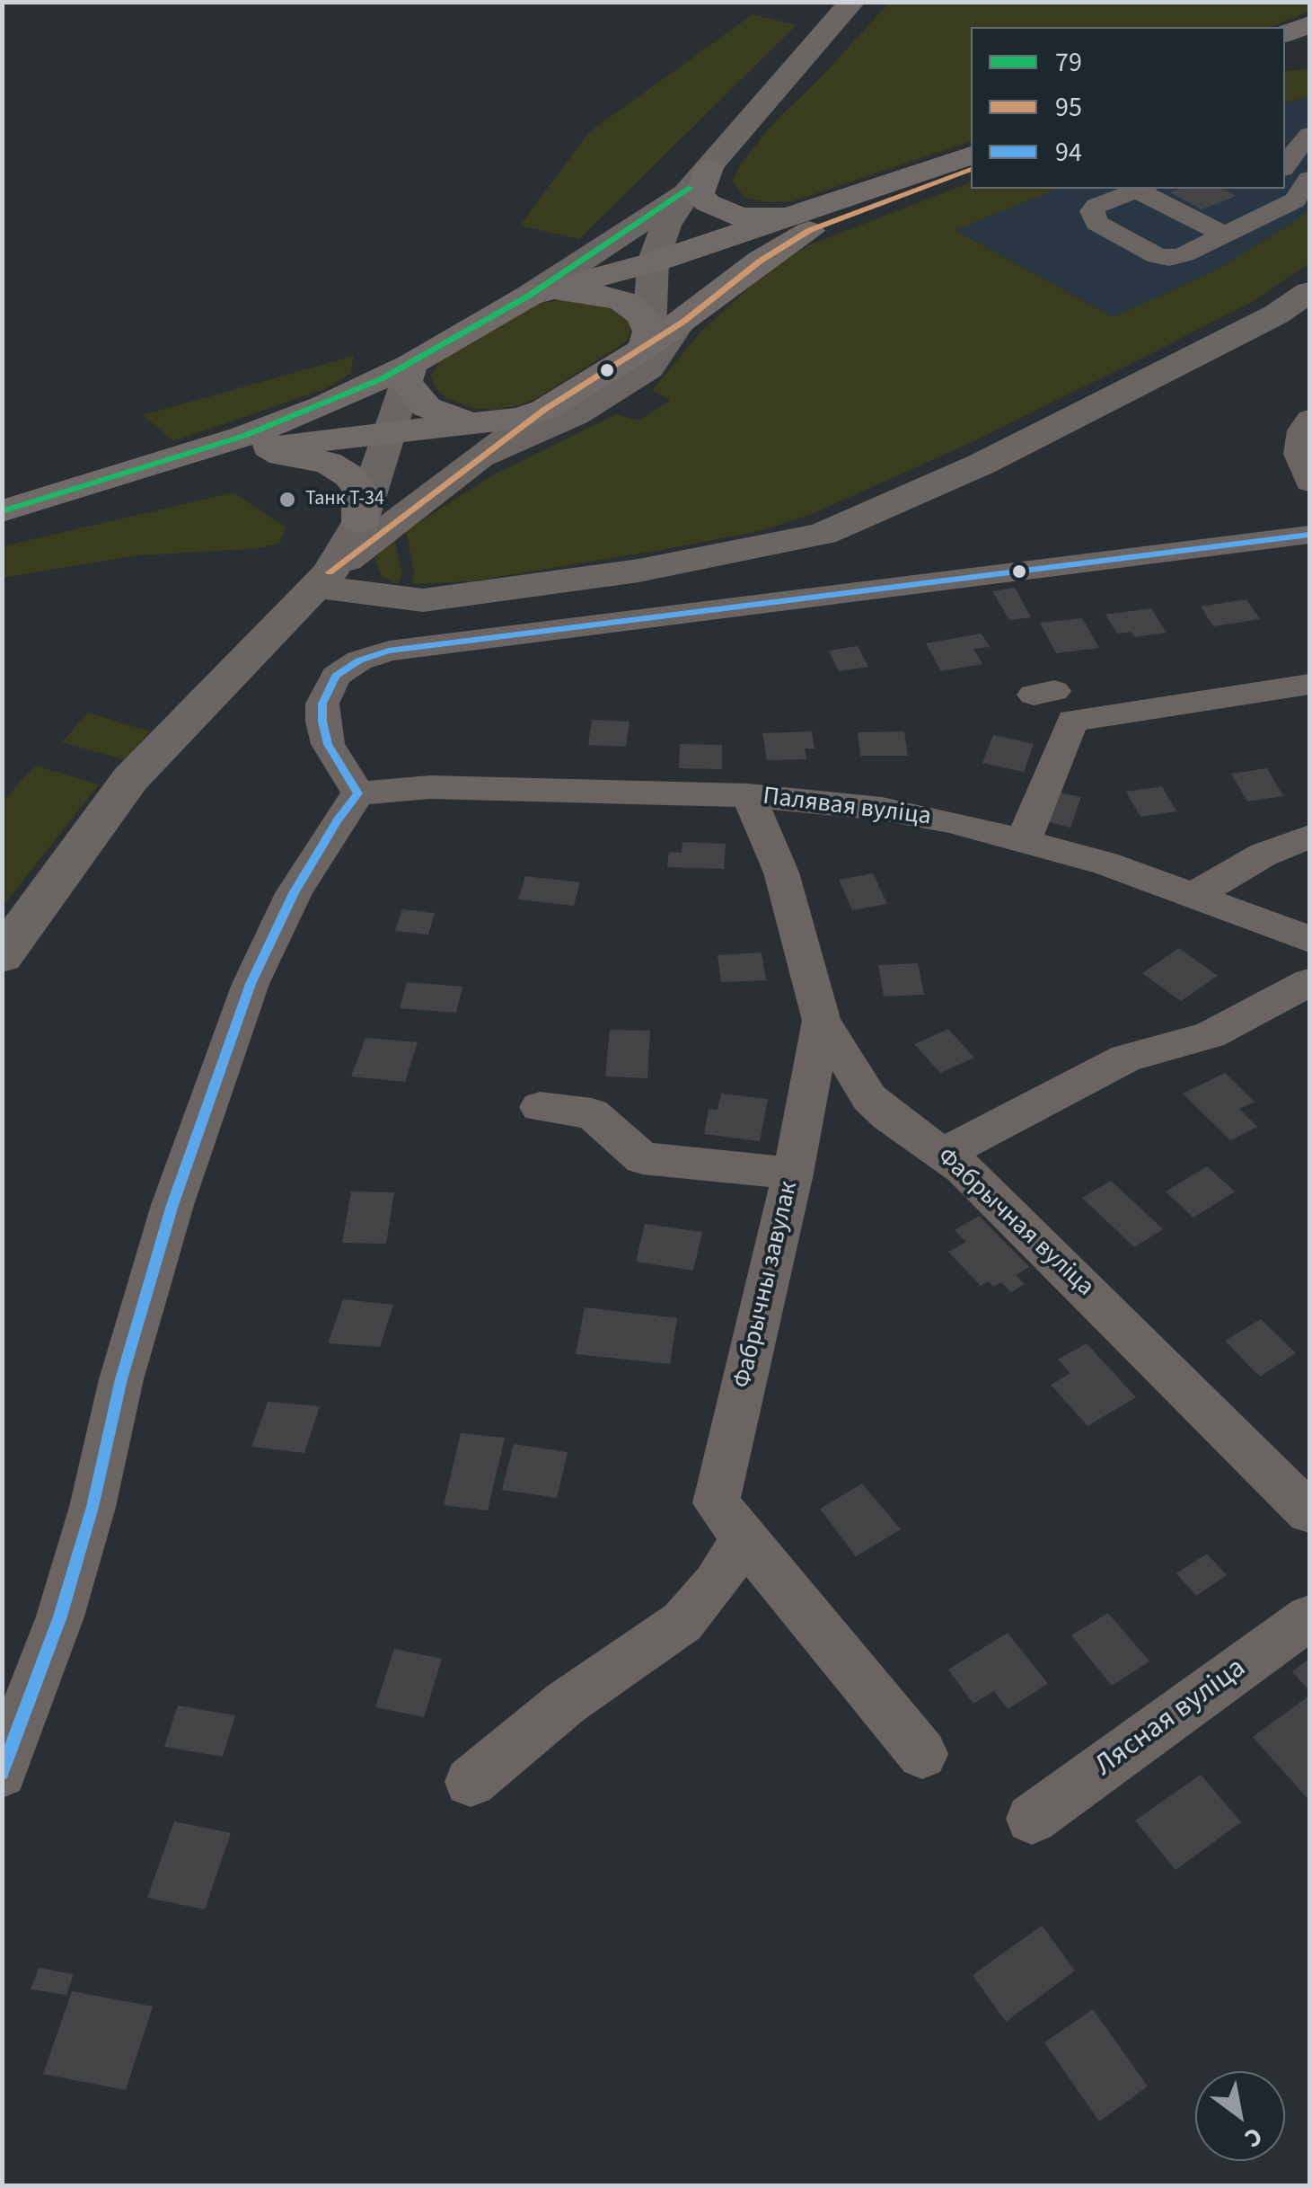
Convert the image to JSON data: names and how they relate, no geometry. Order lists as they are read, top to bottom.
{
  "streets": {
    "street": [
      "Палявая вуліца",
      "Фабрычная вуліца",
      "Фабрычны завулак",
      "Лясная вуліца"
    ]
  },
  "crossings": [
    ["Палявая вуліца", "Фабрычная вуліца"],
    ["Фабрычная вуліца", "Фабрычны завулак"]
  ],
  "places": ["Танк Т-34"],
  "lines": ["transit line 95", "transit line 79", "transit line 94"],
  "legend": ["79", "95", "94"],
  "north": "bottom right"
}
